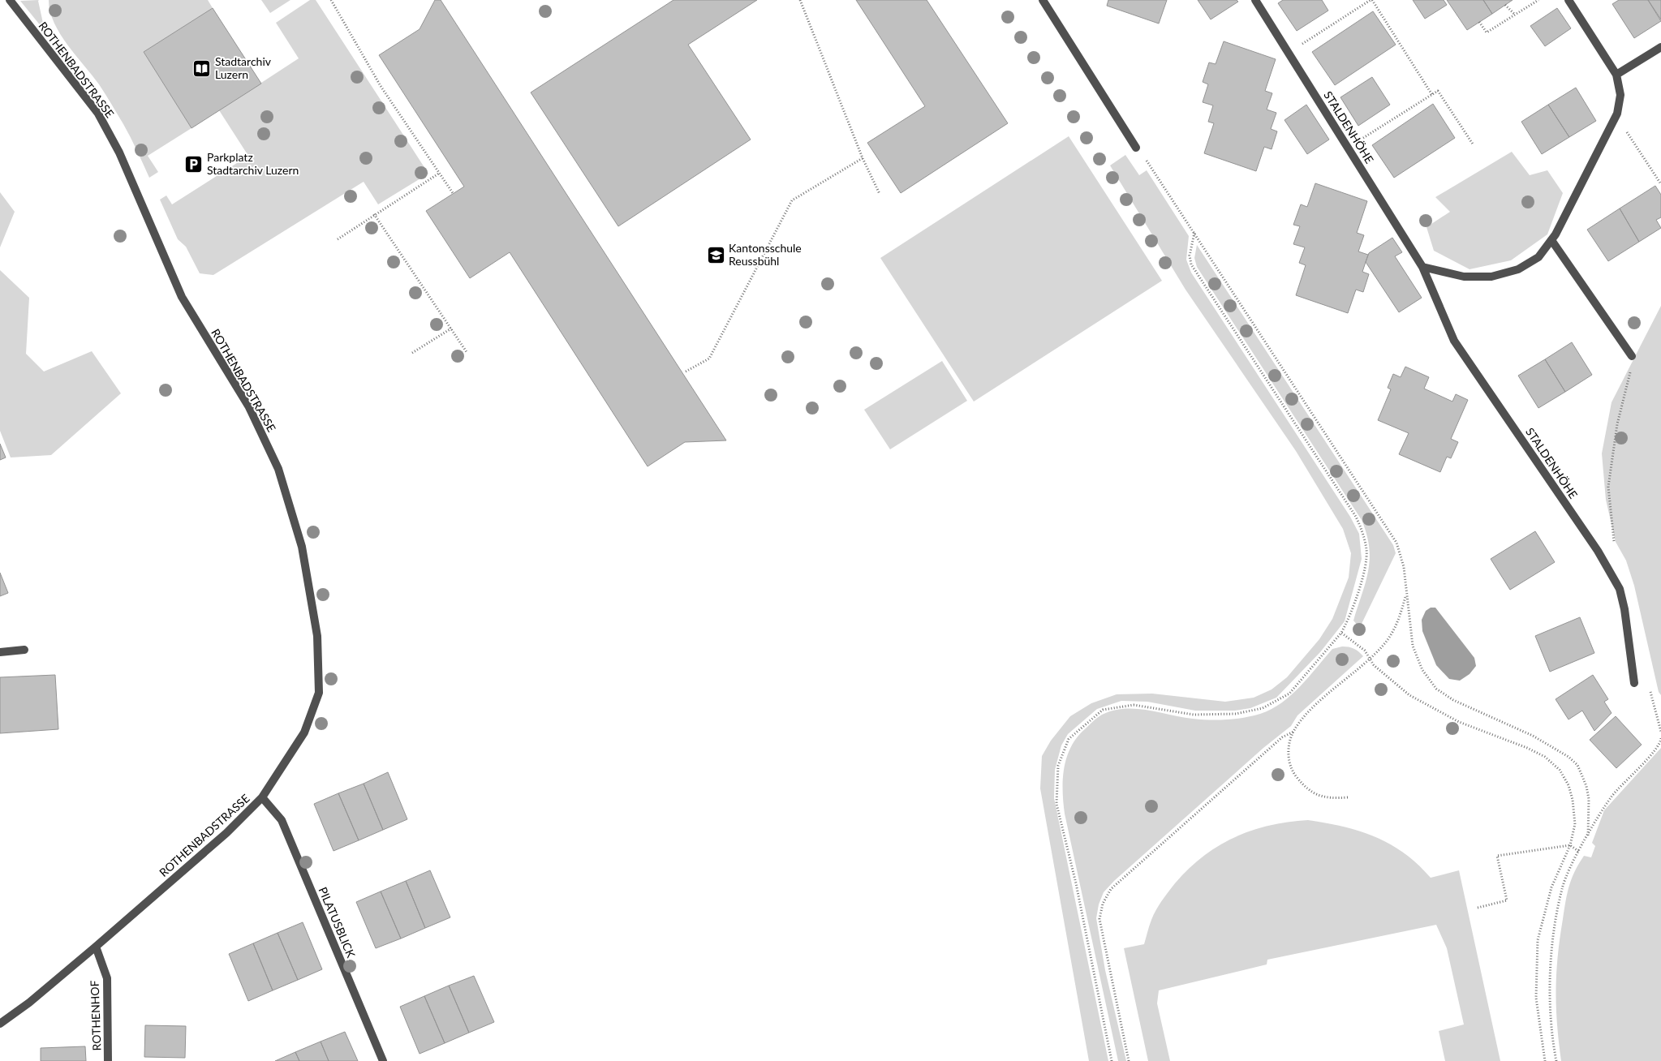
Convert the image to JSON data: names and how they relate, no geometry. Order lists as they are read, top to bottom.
{
  "streets": {
    "street": [
      "ROTHENBADSTRASSE",
      "STALDENHÖHE",
      "PILATUSBLICK",
      "ROTHENHOF"
    ]
  },
  "crossings": [
    ["ROTHENBADSTRASSE", "PILATUSBLICK"],
    ["ROTHENBADSTRASSE", "ROTHENHOF"]
  ],
  "places": {
    "library": ["Stadtarchiv Luzern"],
    "parking": ["Parkplatz Stadtarchiv Luzern"],
    "school or university": ["Kantonsschule Reussbühl"]
  }
}
